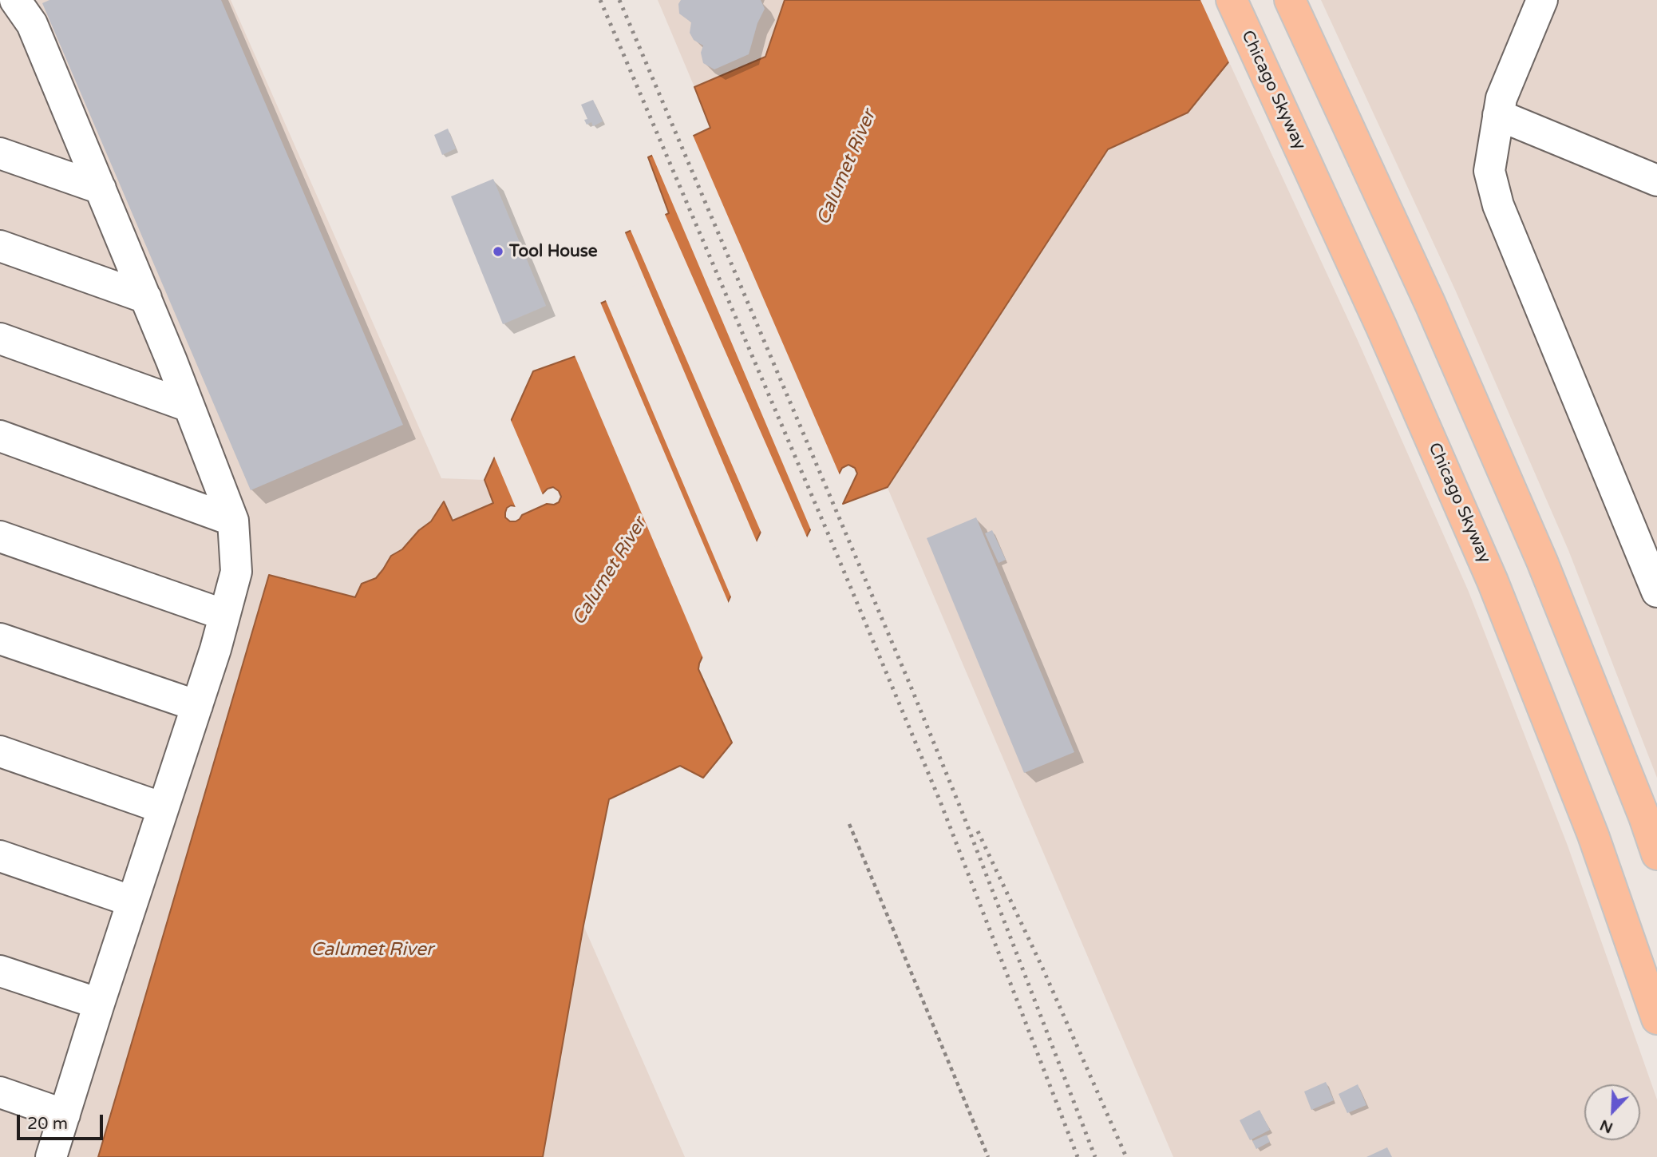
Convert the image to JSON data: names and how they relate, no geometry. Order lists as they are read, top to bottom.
{
  "streets": {
    "highway": ["Chicago Skyway"]
  },
  "water": ["Calumet River"],
  "places": ["Tool House"],
  "scale_bar": "20 m",
  "north": "bottom left"
}
